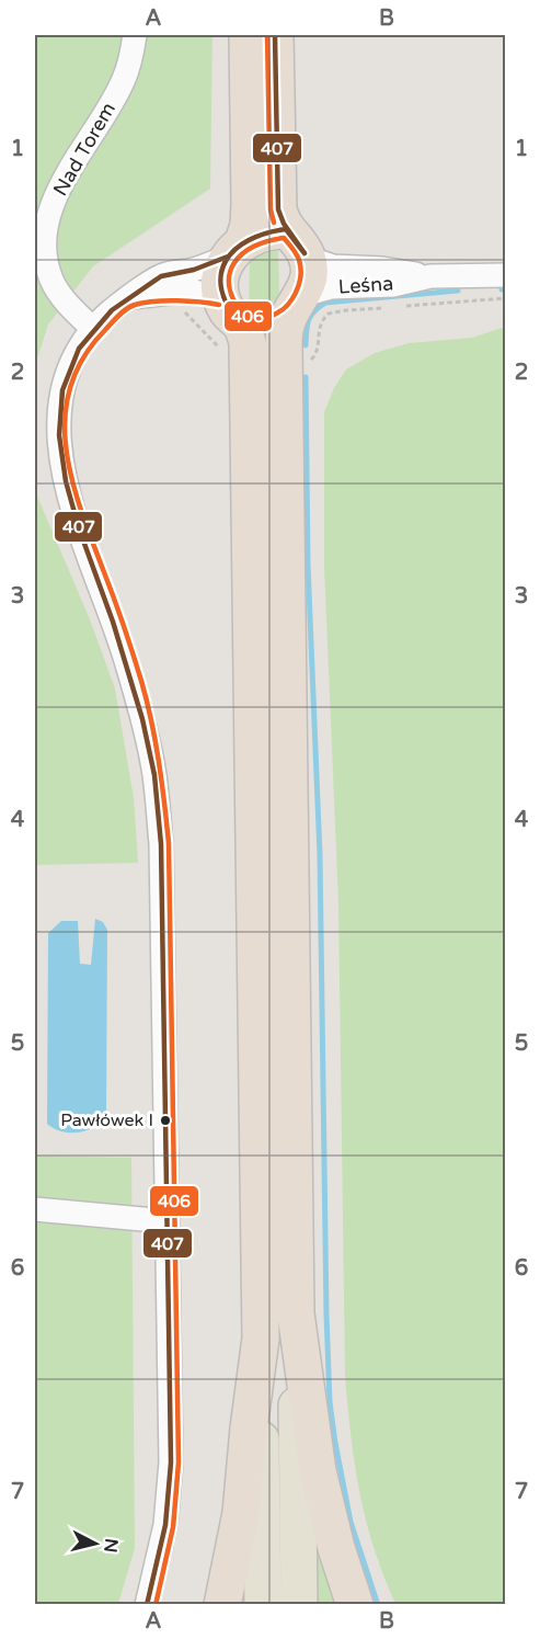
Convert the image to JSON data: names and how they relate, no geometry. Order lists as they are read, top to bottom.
{
  "streets": {
    "street": ["Nad Torem", "Leśna"]
  },
  "places": ["Pawłówek I"],
  "lines": ["transit line 407", "transit line 406"],
  "north": "right",
  "grid": {
    "columns": ["A", "B"],
    "rows": [
      "1",
      "2",
      "3",
      "4",
      "5",
      "6",
      "7"
    ]
  }
}
